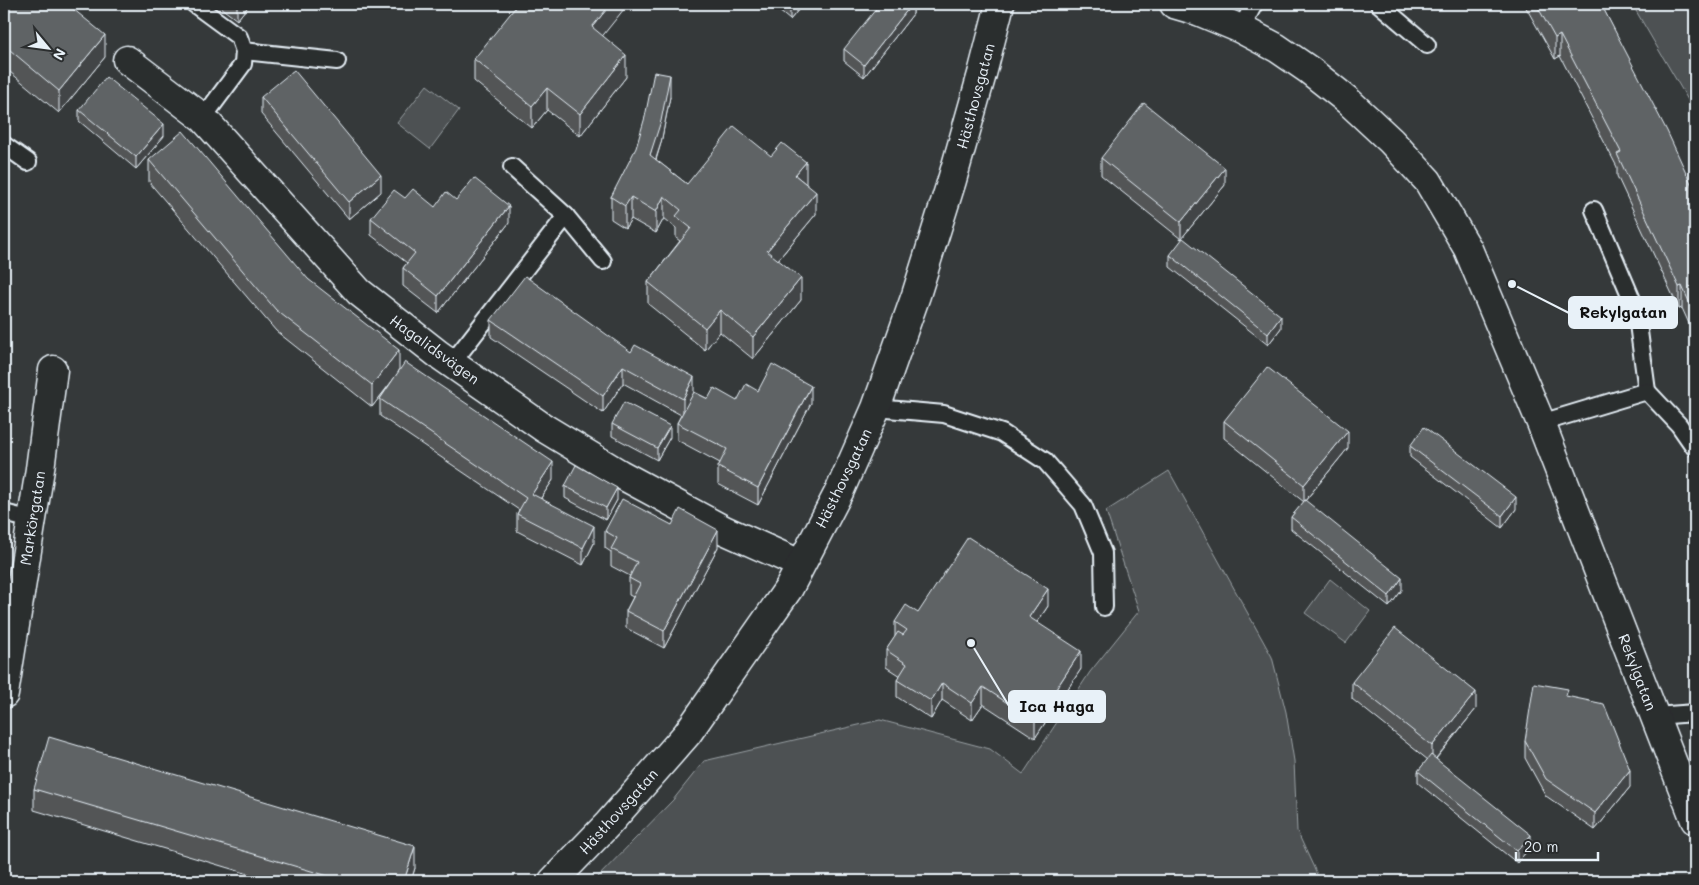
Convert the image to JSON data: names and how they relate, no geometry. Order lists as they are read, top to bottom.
{
  "streets": {
    "street": [
      "Hästhovsgatan",
      "Hagalidsvägen",
      "Markörgatan",
      "Rekylgatan"
    ]
  },
  "crossings": [
    ["Hästhovsgatan", "Hagalidsvägen"]
  ],
  "places": ["Rekylgatan", "Ica Haga"],
  "scale_bar": "20 m",
  "north": "bottom right"
}
